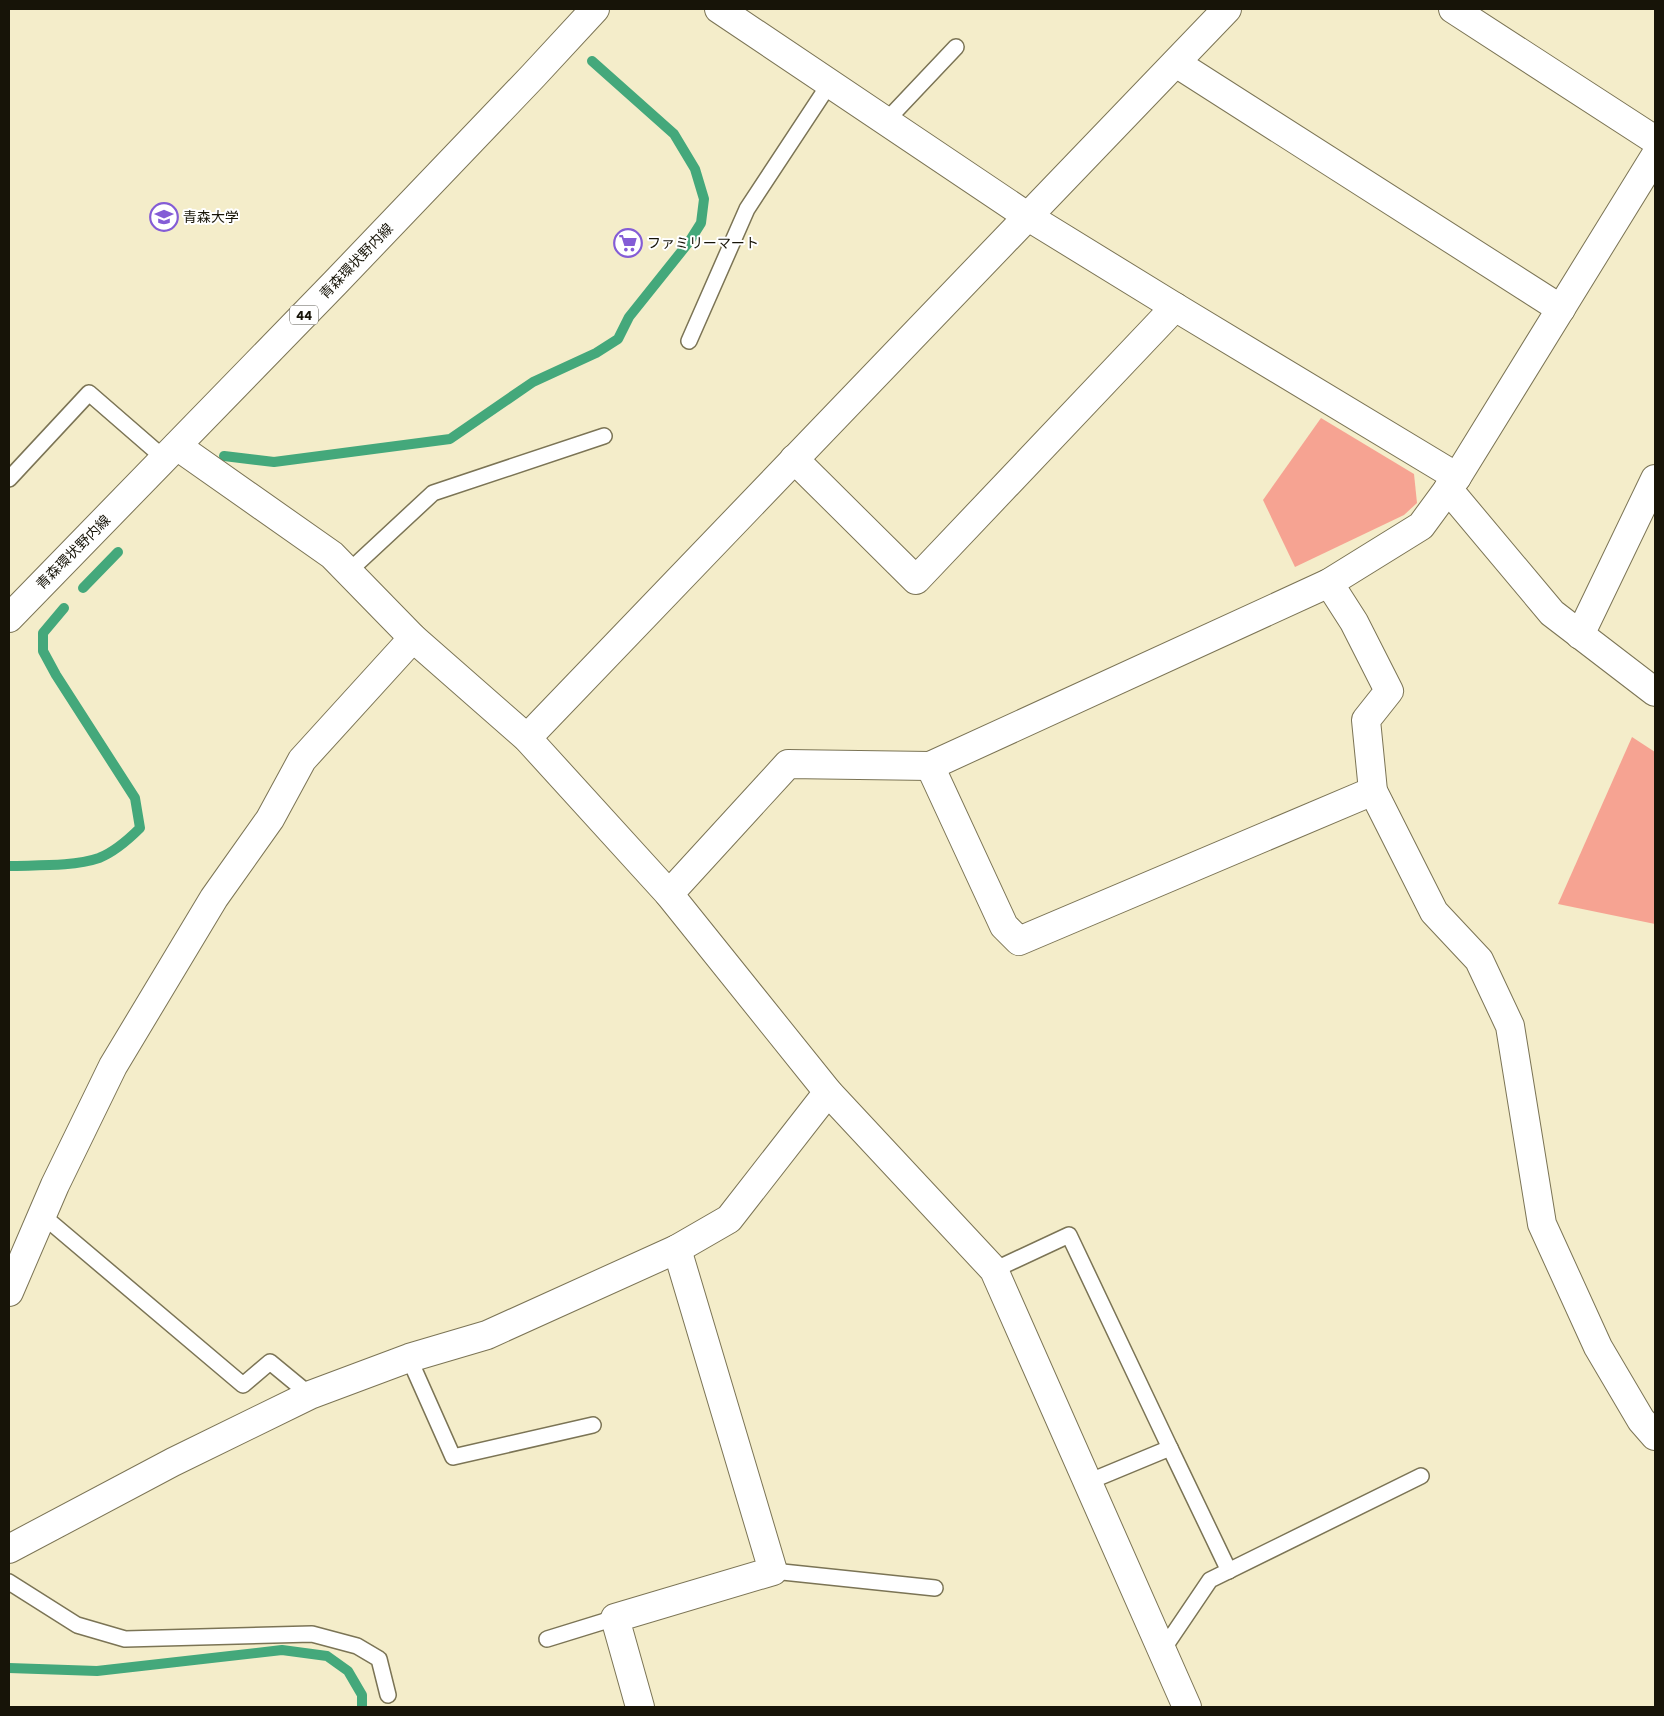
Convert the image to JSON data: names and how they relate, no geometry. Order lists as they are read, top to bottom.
{
  "streets": {
    "street": ["青森環状野内線", "44"]
  },
  "places": {
    "school or university": ["青森大学"],
    "supermarket": ["ファミリーマート"]
  }
}
